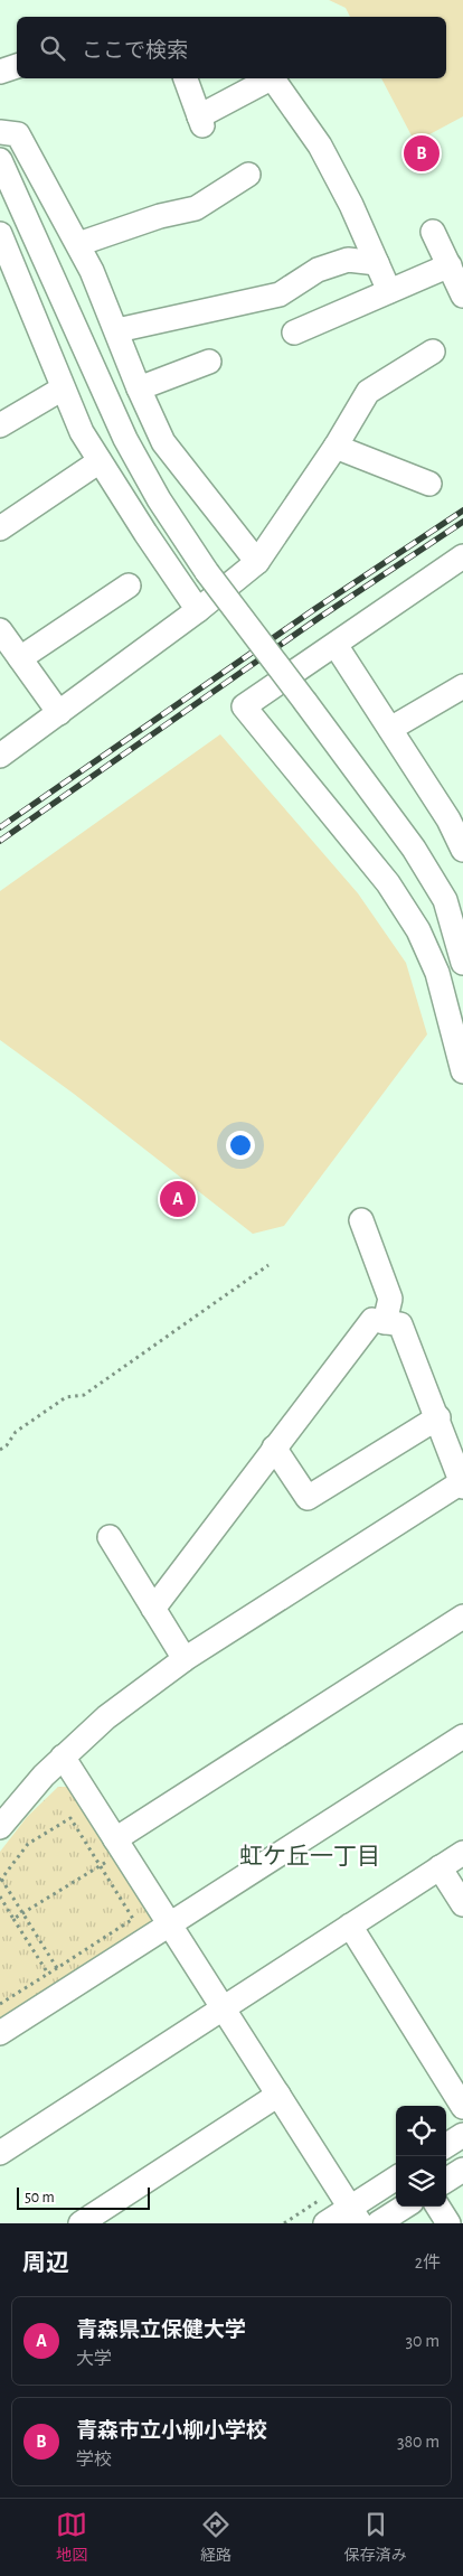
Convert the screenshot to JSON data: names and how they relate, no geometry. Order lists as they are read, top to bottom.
{
  "districts": ["虹ケ丘一丁目"],
  "scale_bar": "50 m",
  "page": {
    "search": "ここで検索",
    "pins": ["B", "A"],
    "scale": "50 m",
    "heading": ["周辺", "2件"],
    "list": [
      {
        "mark": "A",
        "name": "青森県立保健大学",
        "note": "大学",
        "value": "30 m"
      },
      {
        "mark": "B",
        "name": "青森市立小柳小学校",
        "note": "学校",
        "value": "380 m"
      }
    ],
    "nav": ["地図", "経路", "保存済み"]
  }
}
